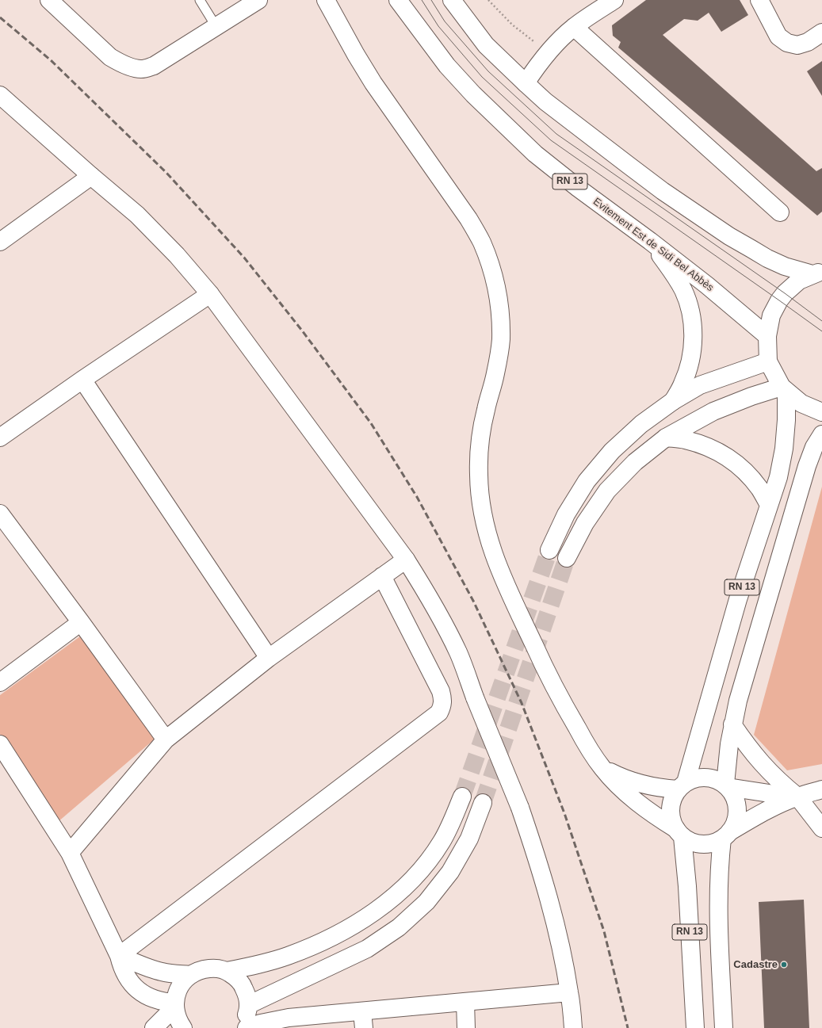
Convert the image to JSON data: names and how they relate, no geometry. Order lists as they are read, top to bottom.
{
  "streets": {
    "main road": ["RN 13", "Evitement Est de Sidi Bel Abbès"]
  },
  "places": ["Cadastre"]
}
